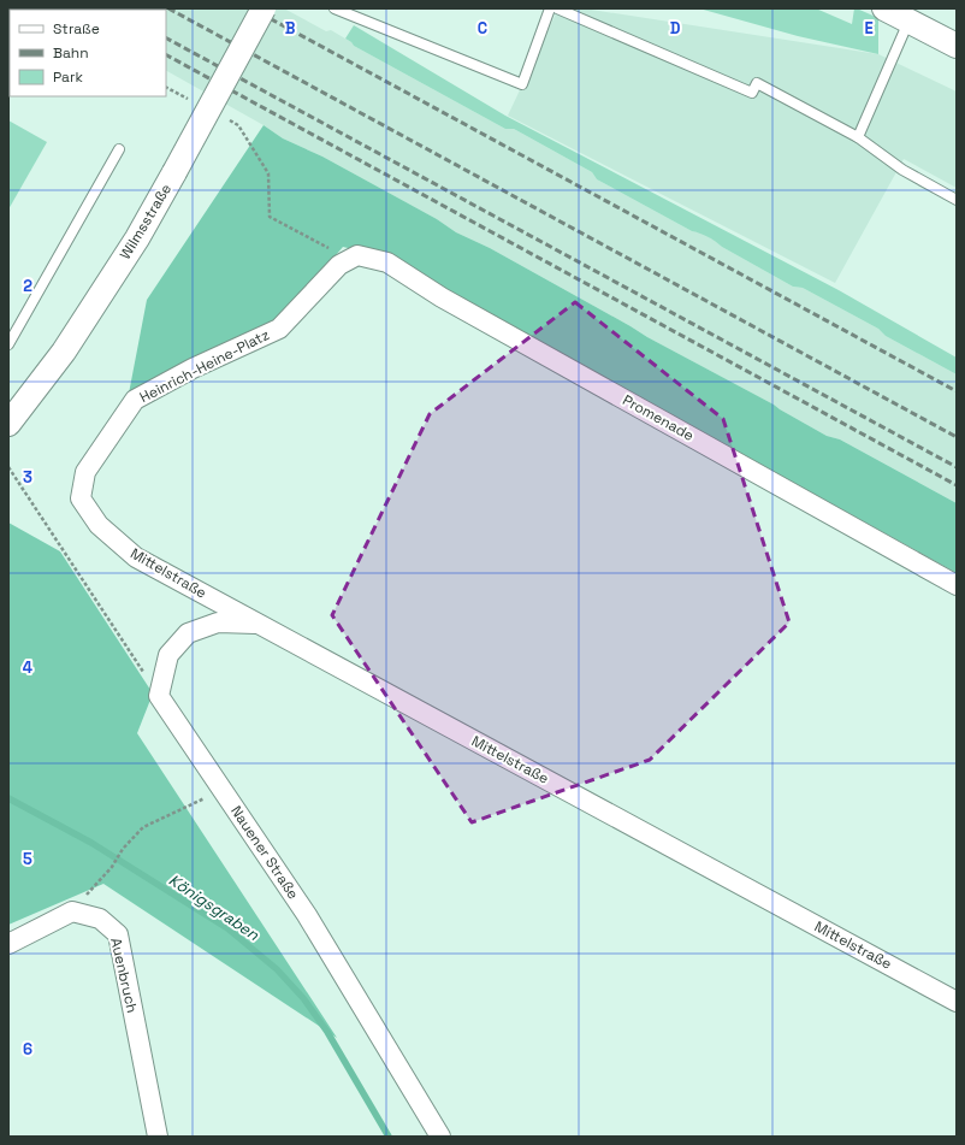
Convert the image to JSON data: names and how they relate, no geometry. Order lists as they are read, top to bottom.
{
  "streets": {
    "street": [
      "Wilmsstraße",
      "Heinrich-Heine-Platz",
      "Promenade",
      "Mittelstraße",
      "Nauener Straße",
      "Auenbruch"
    ]
  },
  "crossings": [
    ["Heinrich-Heine-Platz", "Promenade"],
    ["Heinrich-Heine-Platz", "Mittelstraße"]
  ],
  "water": ["Königsgraben"],
  "legend": ["Straße", "Bahn", "Park"],
  "grid": {
    "columns": [
      "B",
      "C",
      "D",
      "E"
    ],
    "rows": [
      "2",
      "3",
      "4",
      "5",
      "6"
    ]
  }
}
